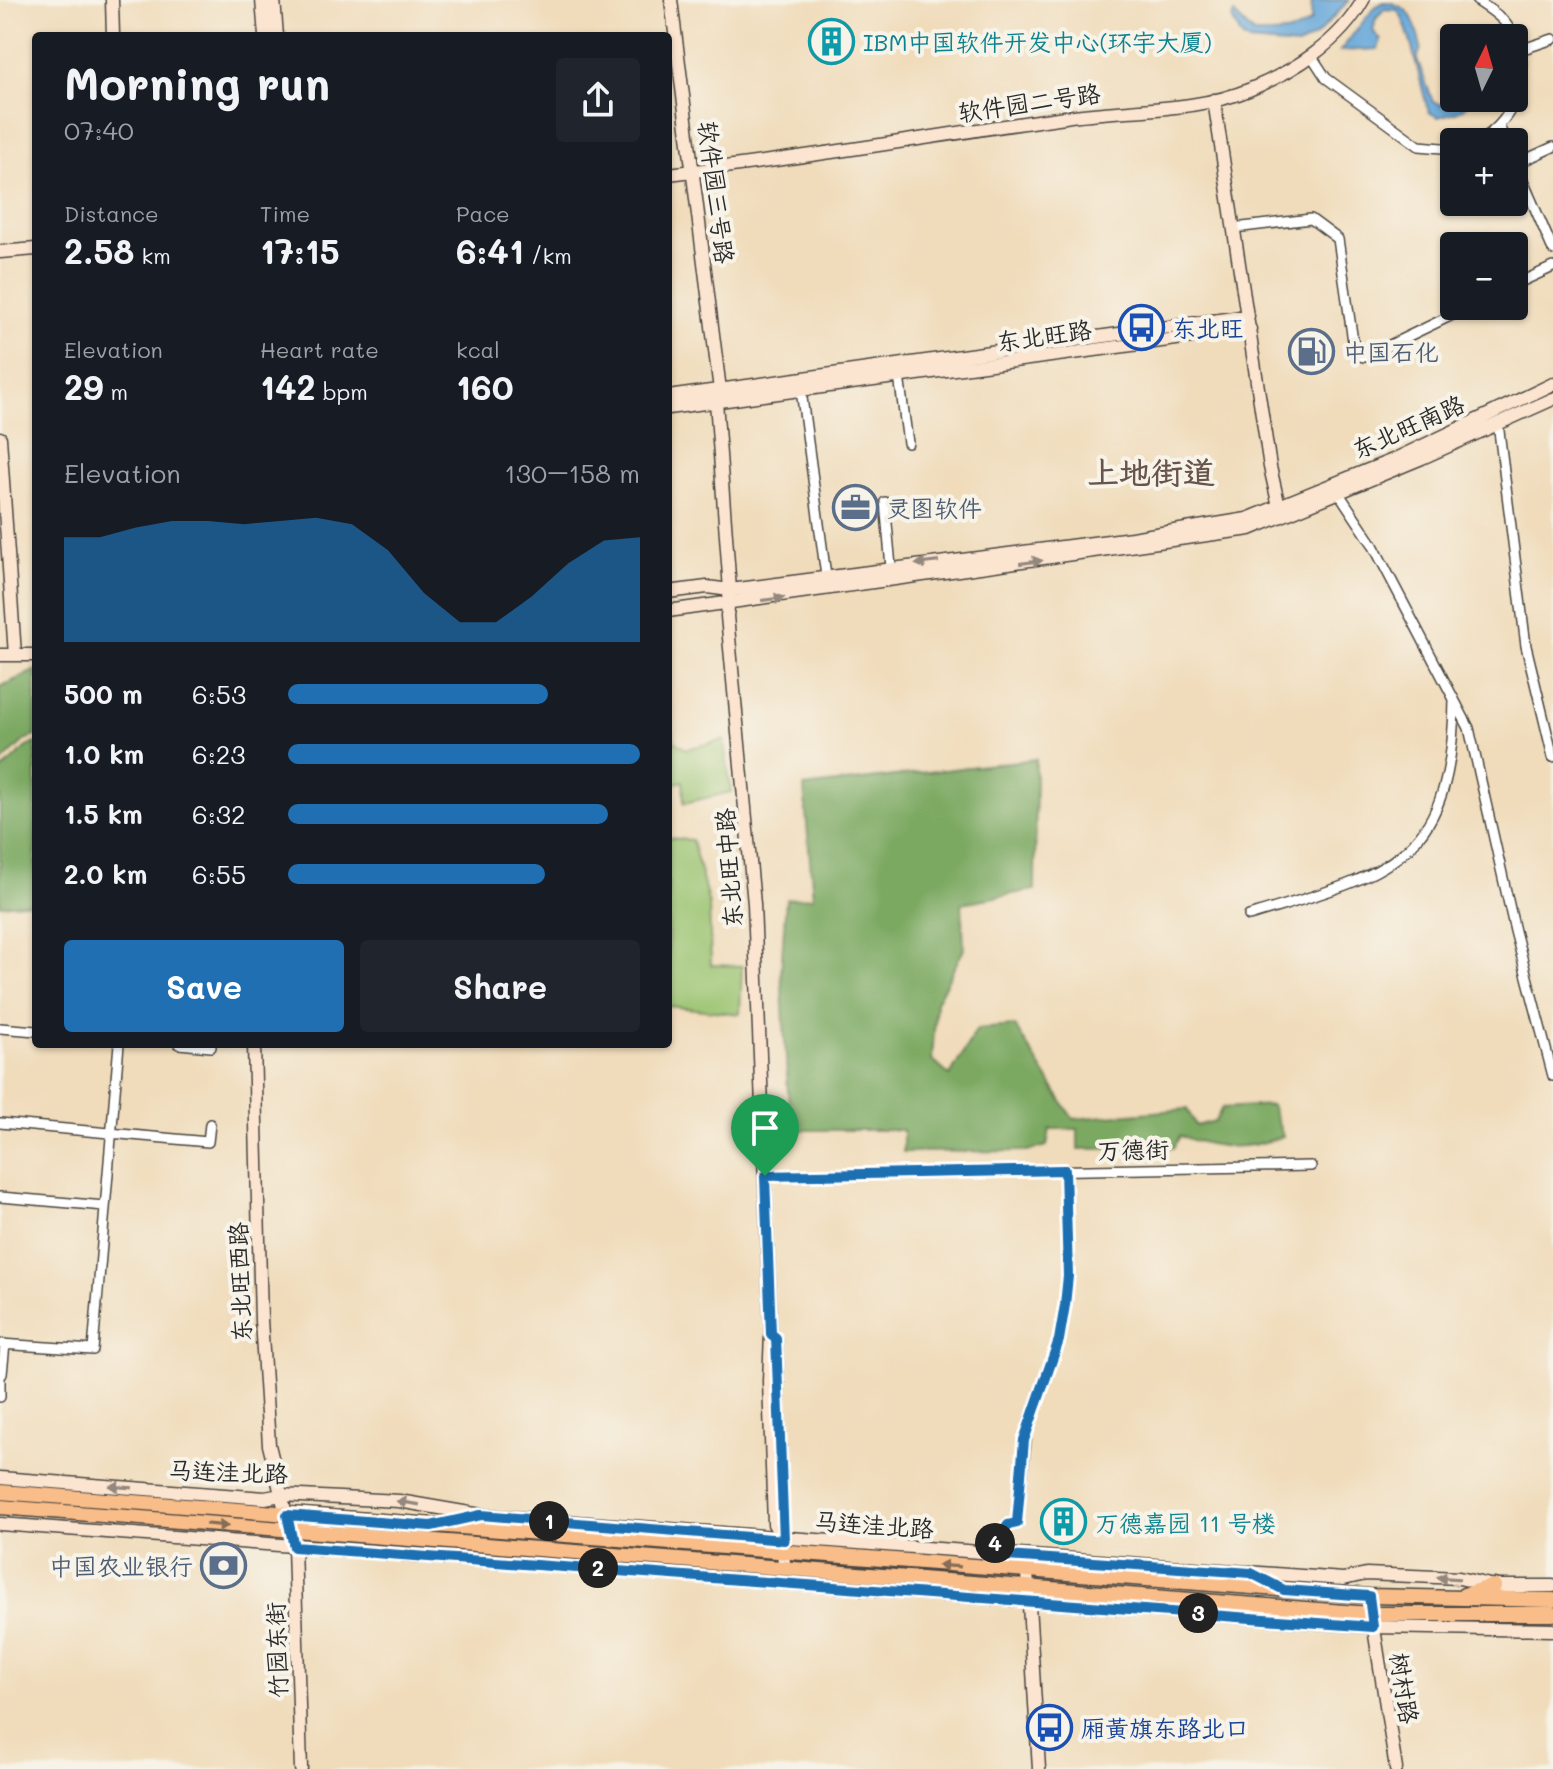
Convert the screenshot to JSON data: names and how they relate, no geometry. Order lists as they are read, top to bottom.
{
  "streets": {
    "main road": ["马连洼北路"],
    "street": [
      "软件园二号路",
      "软件园三号路",
      "东北旺路",
      "东北旺南路",
      "东北旺中路",
      "万德街",
      "东北旺西路",
      "竹园东街",
      "树村路"
    ]
  },
  "crossings": [
    ["软件园二号路", "软件园三号路"],
    ["软件园三号路", "东北旺路"],
    ["软件园三号路", "东北旺中路"],
    ["东北旺路", "东北旺中路"],
    ["东北旺中路", "万德街"],
    ["东北旺中路", "马连洼北路"],
    ["东北旺西路", "马连洼北路"],
    ["东北旺西路", "竹园东街"],
    ["马连洼北路", "竹园东街"],
    ["马连洼北路", "树村路"]
  ],
  "districts": ["上地街道"],
  "places": {
    "building": ["IBM中国软件开发中心(环宇大厦)", "万德嘉园 11 号楼"],
    "bus stop": ["东北旺", "厢黄旗东路北口"],
    "fuel station": ["中国石化"],
    "office": ["灵图软件"],
    "bank": ["中国农业银行"]
  },
  "north": "top",
  "page": {
    "map_buttons": ["+", "−"],
    "heading": ["Morning run", "07:40"],
    "stats": [
      ["Distance", "2.58 km"],
      ["Time", "17:15"],
      ["Pace", "6:41 /km"],
      ["Elevation", "29 m"],
      ["Heart rate", "142 bpm"],
      ["kcal", "160"]
    ],
    "chart": ["Elevation", "130–158 m"],
    "list": [
      {
        "name": "500 m",
        "note": "6:53"
      },
      {
        "name": "1.0 km",
        "note": "6:23"
      },
      {
        "name": "1.5 km",
        "note": "6:32"
      },
      {
        "name": "2.0 km",
        "note": "6:55"
      }
    ],
    "buttons": ["Save", "Share"],
    "pins": [
      "1",
      "4",
      "2",
      "3"
    ]
  }
}
